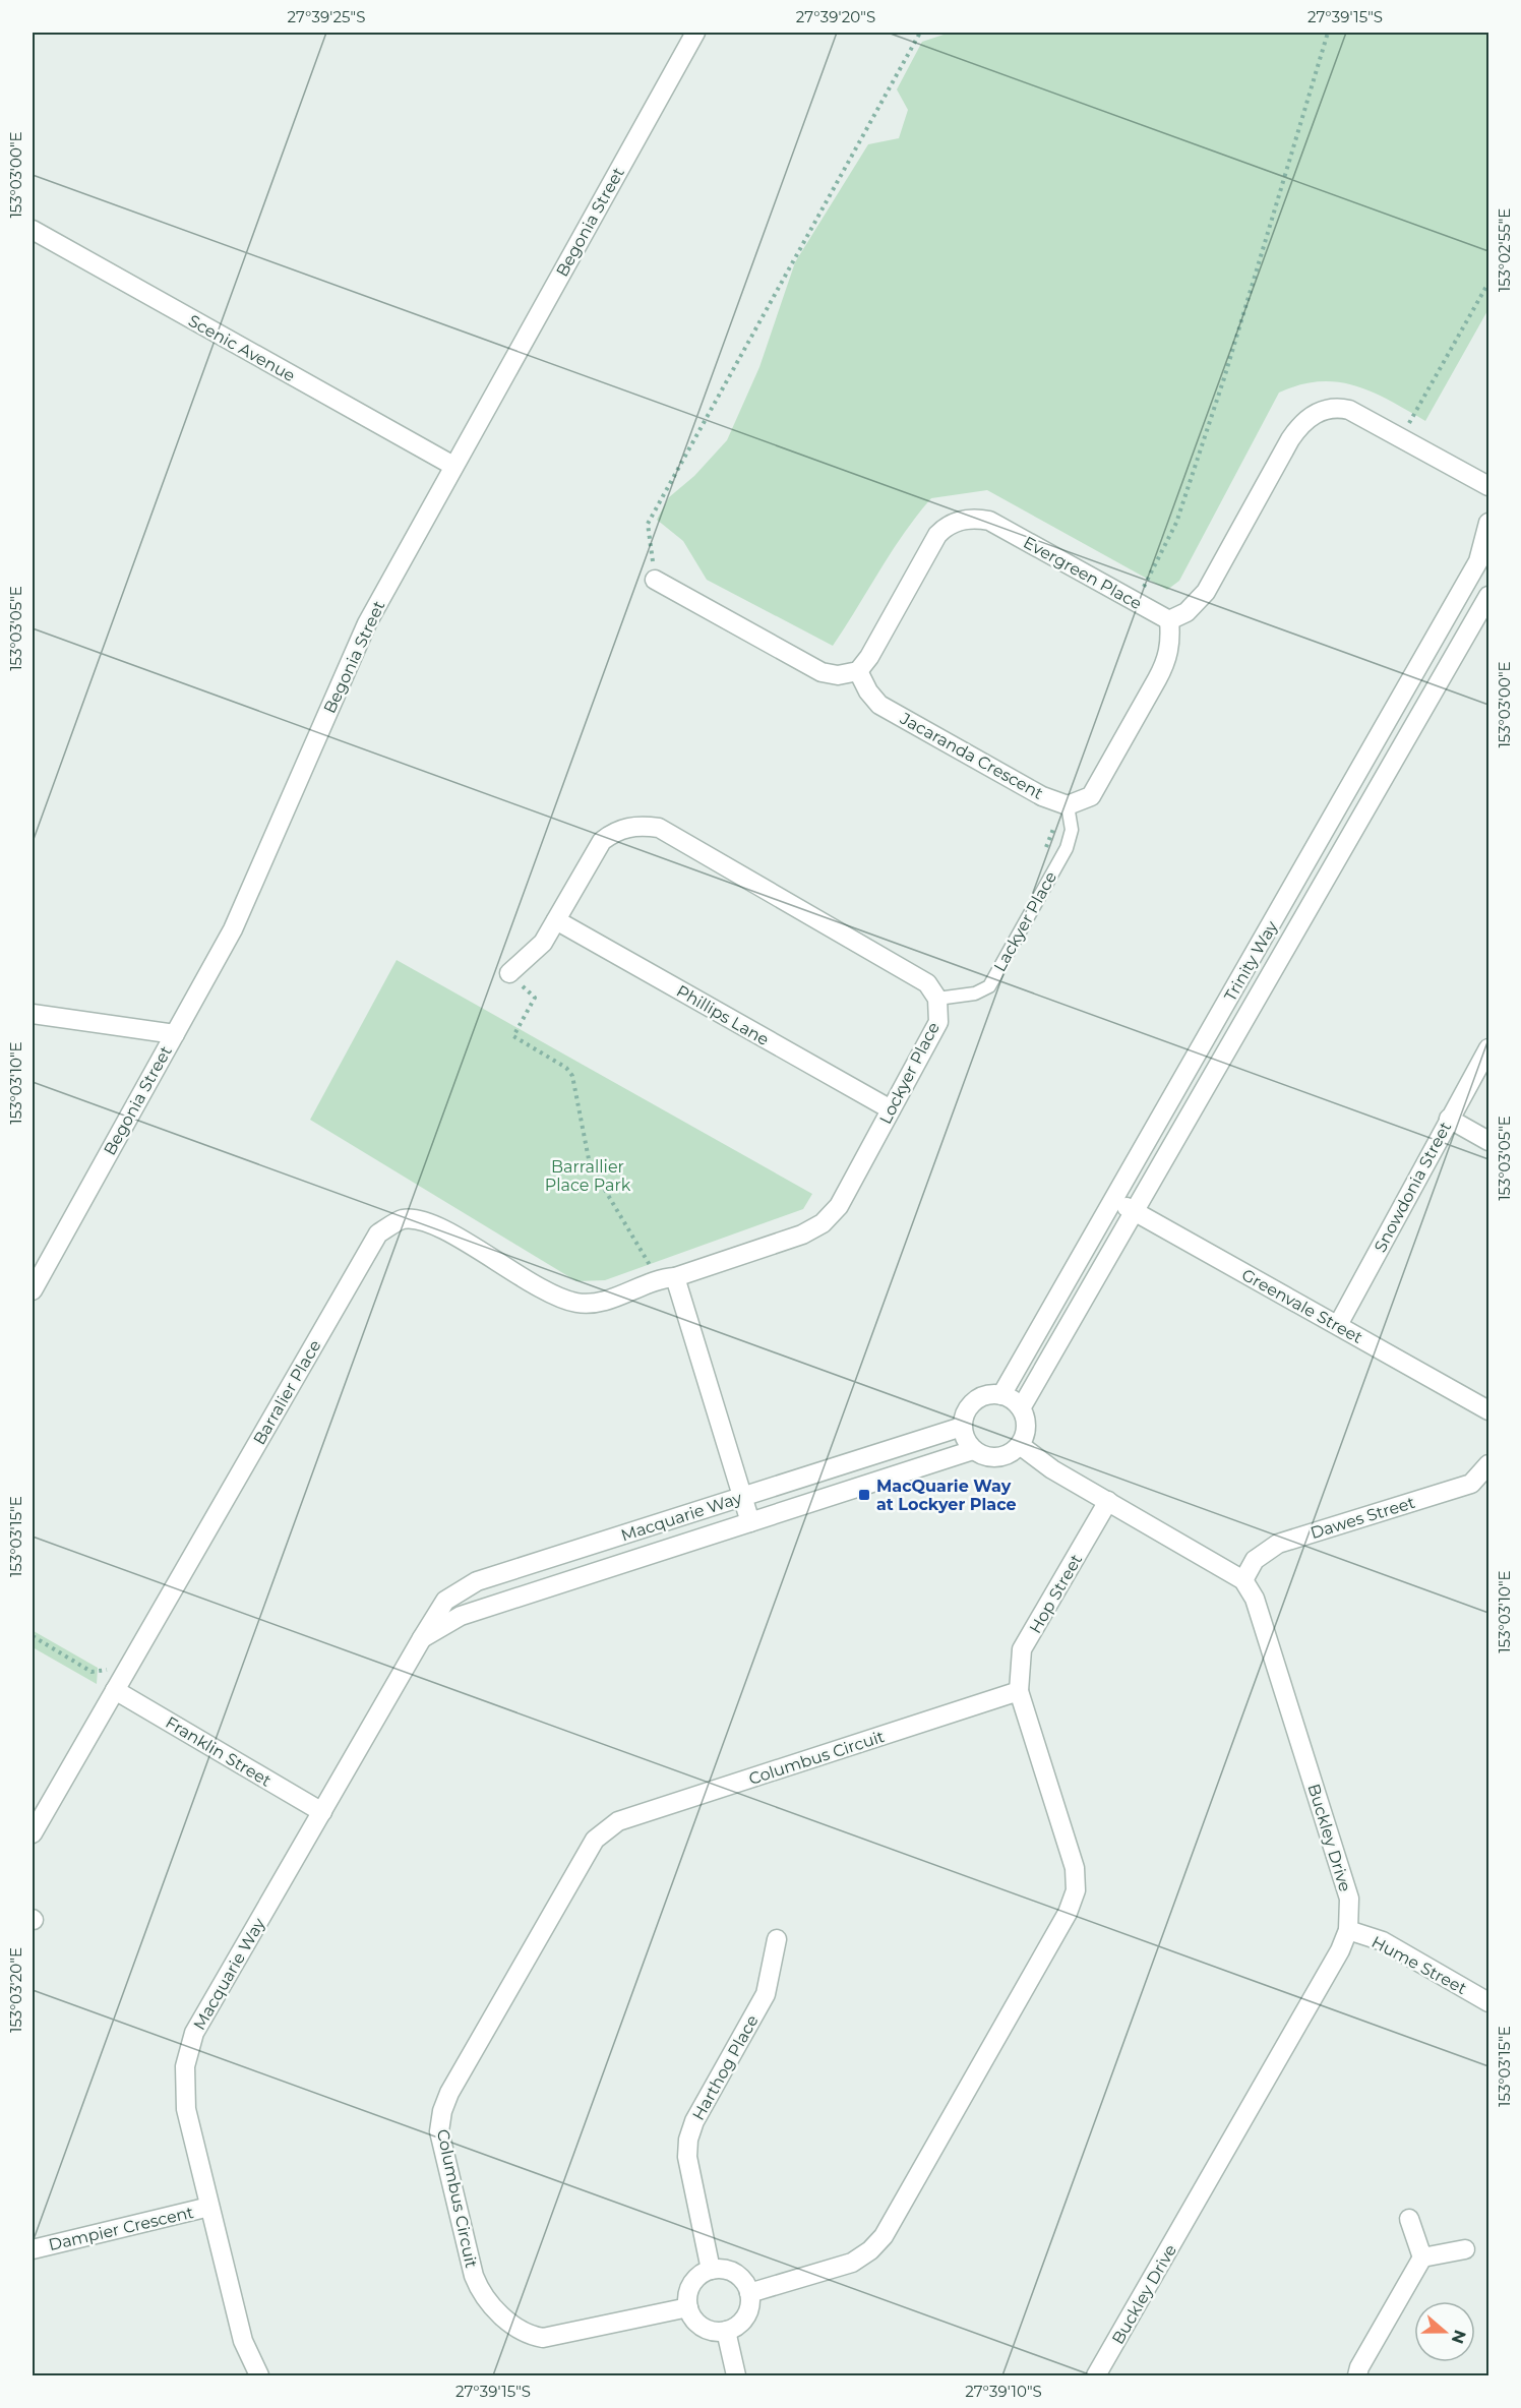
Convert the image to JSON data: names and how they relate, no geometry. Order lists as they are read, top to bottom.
{
  "streets": {
    "street": [
      "Begonia Street",
      "Scenic Avenue",
      "Evergreen Place",
      "Jacaranda Crescent",
      "Trinity Way",
      "Phillips Lane",
      "Lockyer Place",
      "Snowdonia Street",
      "Greenvale Street",
      "Barralier Place",
      "Macquarie Way",
      "Dawes Street",
      "Hop Street",
      "Franklin Street",
      "Columbus Circuit",
      "Buckley Drive",
      "Hume Street",
      "Harthog Place",
      "Dampier Crescent"
    ],
    "lane": ["Lackyer Place"]
  },
  "crossings": [
    ["Begonia Street", "Scenic Avenue"],
    ["Evergreen Place", "Jacaranda Crescent"],
    ["Jacaranda Crescent", "Lackyer Place"],
    ["Lackyer Place", "Lockyer Place"],
    ["Trinity Way", "Greenvale Street"],
    ["Trinity Way", "Macquarie Way"],
    ["Phillips Lane", "Lockyer Place"],
    ["Lockyer Place", "Barralier Place"],
    ["Snowdonia Street", "Greenvale Street"],
    ["Barralier Place", "Franklin Street"],
    ["Macquarie Way", "Franklin Street"],
    ["Macquarie Way", "Dampier Crescent"],
    ["Dawes Street", "Buckley Drive"],
    ["Hop Street", "Columbus Circuit"],
    ["Columbus Circuit", "Harthog Place"],
    ["Buckley Drive", "Hume Street"]
  ],
  "parks": ["Barrallier Place Park"],
  "places": {
    "transit": ["MacQuarie Way at Lockyer Place"]
  },
  "north": "right",
  "coordinates": [
    "27°39'25\"S",
    "27°39'20\"S",
    "27°39'15\"S",
    "153°03'00\"E",
    "153°02'55\"E",
    "153°03'05\"E",
    "153°03'10\"E",
    "153°03'15\"E",
    "153°03'20\"E",
    "27°39'10\"S"
  ]
}
